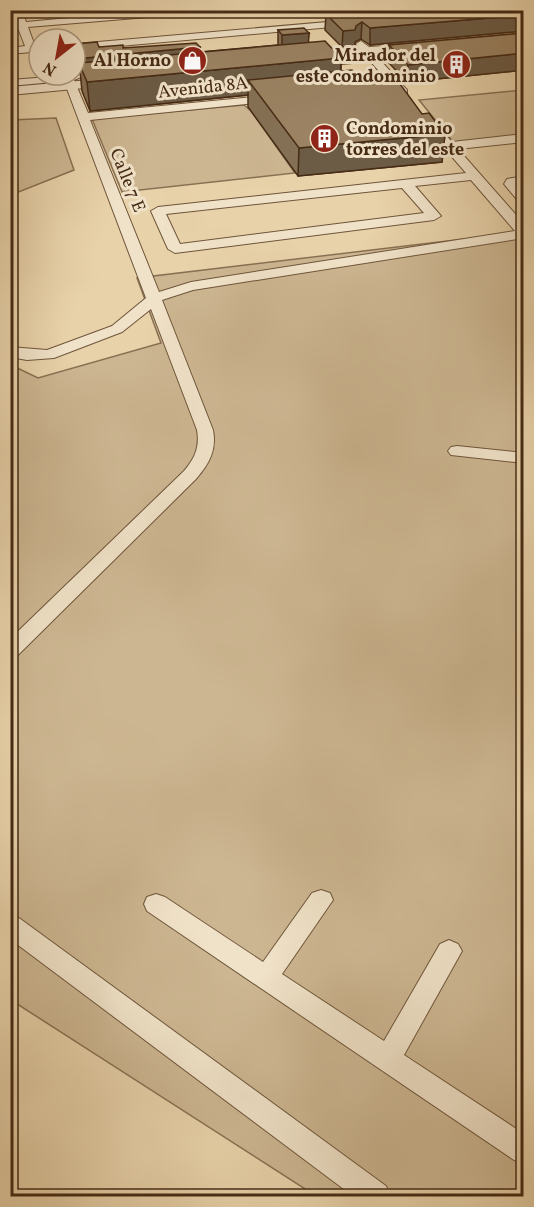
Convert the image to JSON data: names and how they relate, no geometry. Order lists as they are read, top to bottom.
{
  "streets": {
    "street": ["Avenida 8A", "Calle 7 E"]
  },
  "crossings": [
    ["Avenida 8A", "Calle 7 E"]
  ],
  "places": {
    "shop": ["Al Horno"],
    "building": ["Mirador del este condominio", "Condominio torres del este"]
  },
  "north": "bottom left"
}
